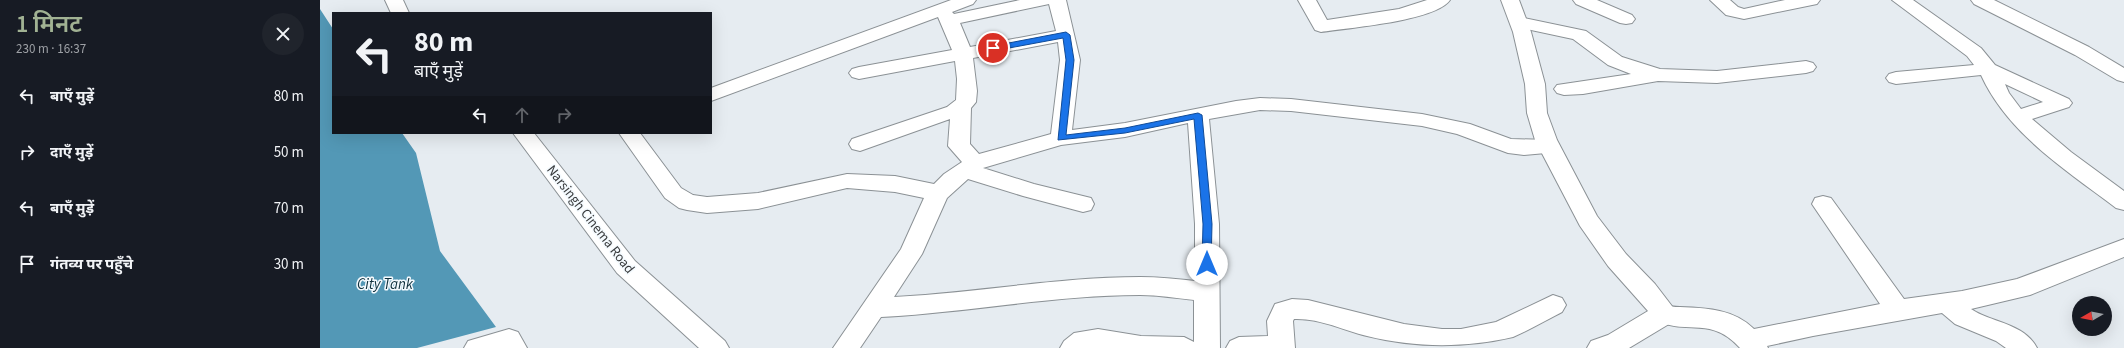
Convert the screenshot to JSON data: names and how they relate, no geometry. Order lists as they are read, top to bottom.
{
  "streets": {
    "street": ["Narsingh Cinema Road"]
  },
  "water": ["City Tank"],
  "north": "left",
  "page": {
    "heading": ["1 मिनट", "230 m · 16:37"],
    "turn": ["80 m", "बाएँ मुड़ें"],
    "list": [
      {
        "name": "बाएँ मुड़ें",
        "value": "80 m"
      },
      {
        "name": "दाएँ मुड़ें",
        "value": "50 m"
      },
      {
        "name": "बाएँ मुड़ें",
        "value": "70 m"
      },
      {
        "name": "गंतव्य पर पहुँचे",
        "value": "30 m"
      }
    ]
  }
}
